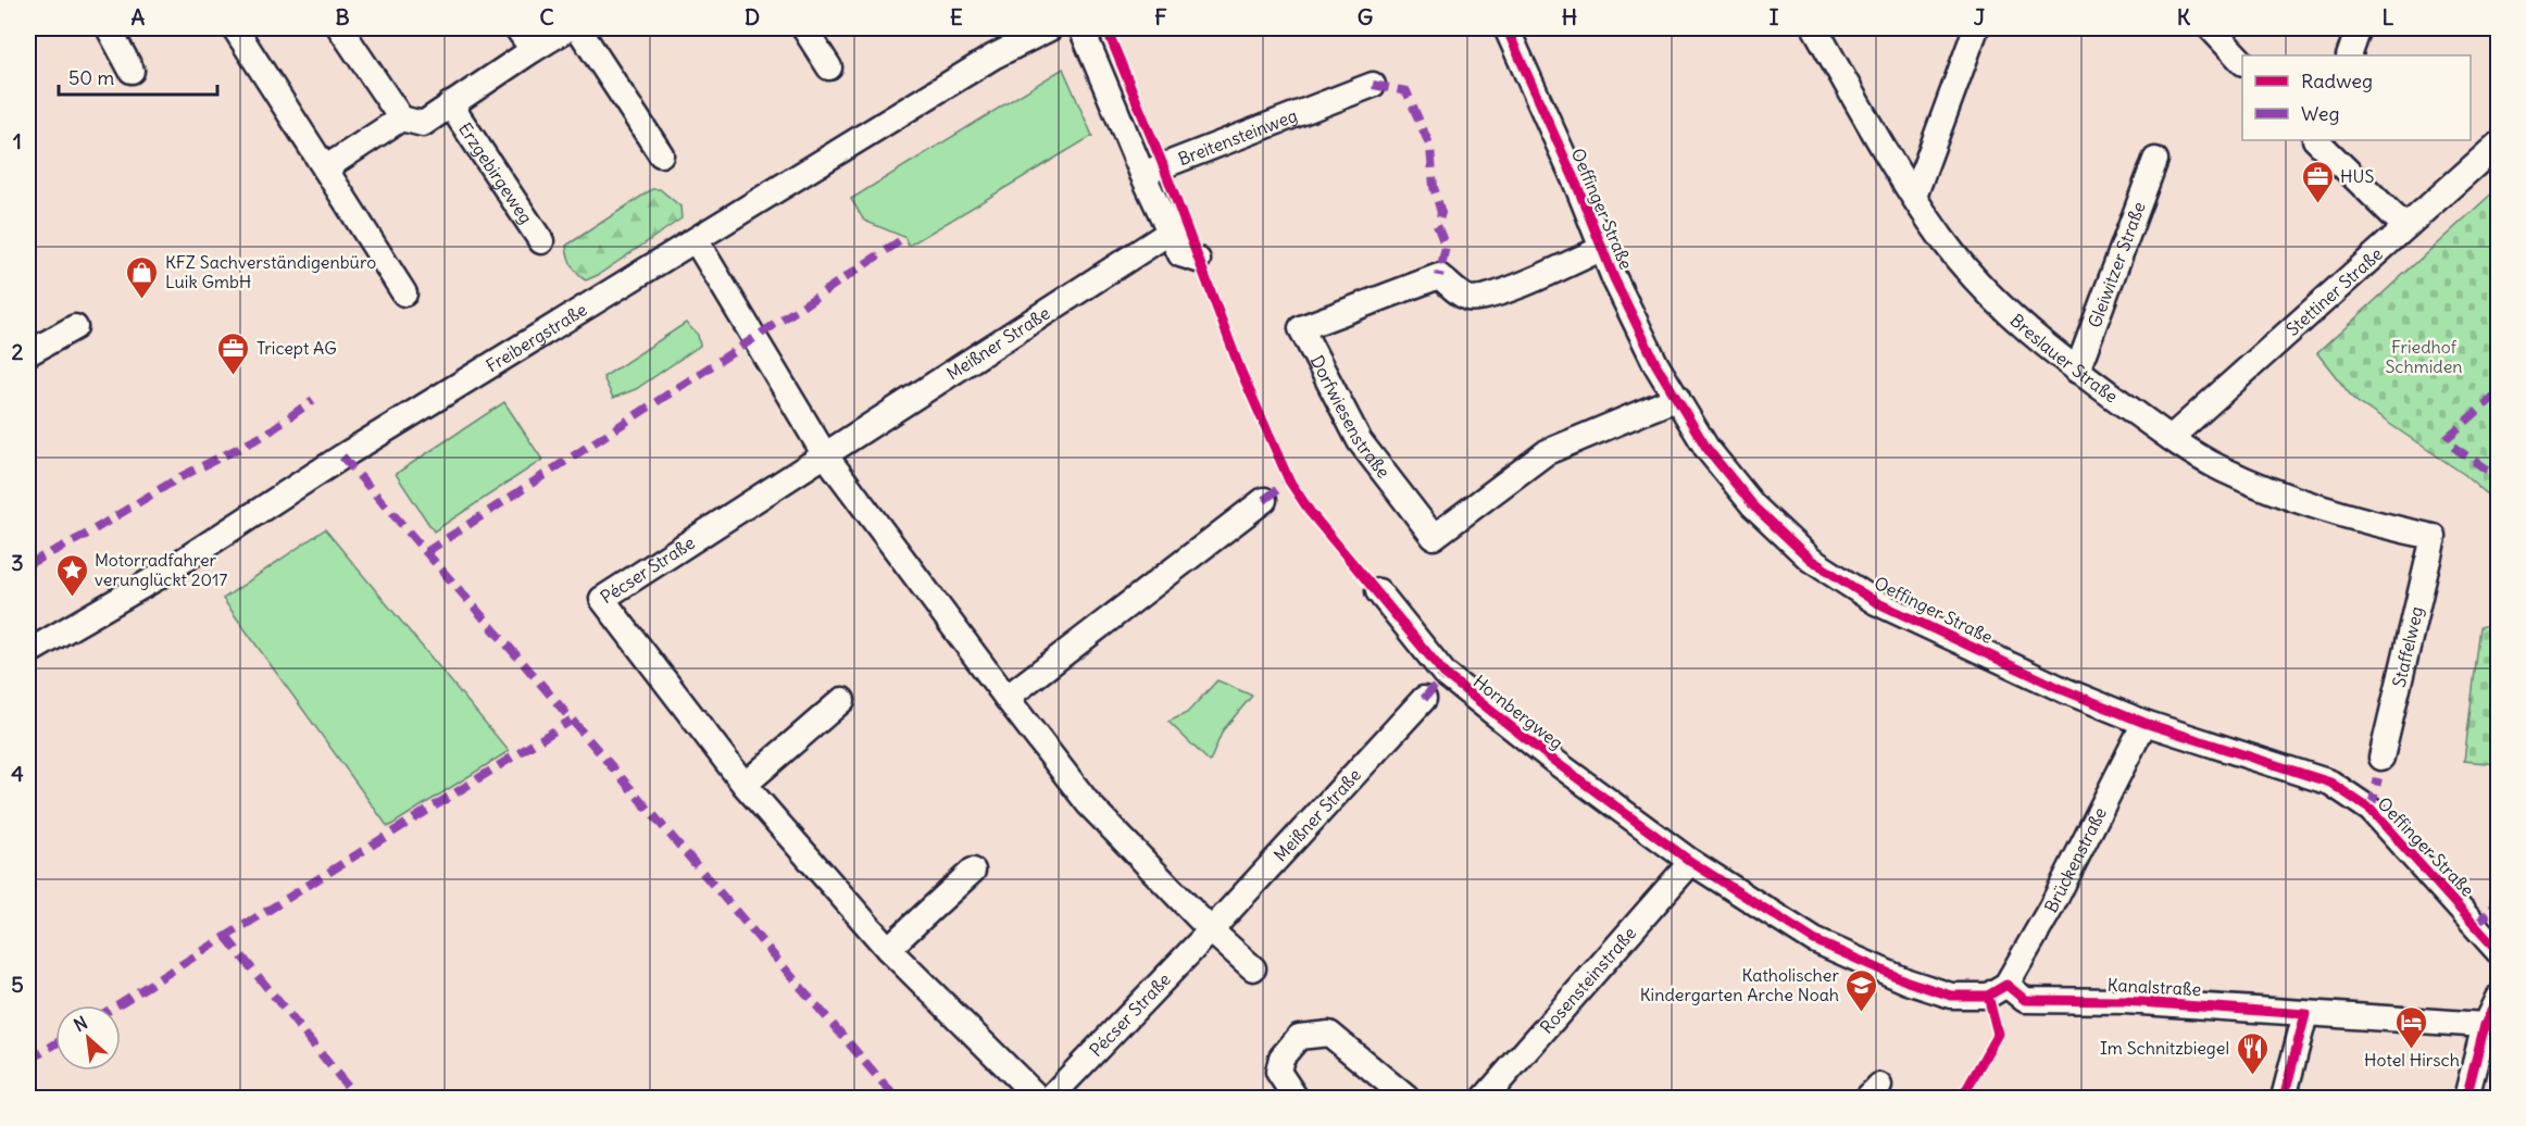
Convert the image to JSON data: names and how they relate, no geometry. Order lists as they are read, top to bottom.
{
  "streets": {
    "street": [
      "Breitensteinweg",
      "Erzgebirgeweg",
      "Oeffinger Straße",
      "Gleiwitzer Straße",
      "Stettiner Straße",
      "Freibergstraße",
      "Meißner Straße",
      "Breslauer Straße",
      "Dorfwiesenstraße",
      "Pécser Straße",
      "Staffelweg",
      "Hornbergweg",
      "Brückenstraße",
      "Rosensteinstraße",
      "Kanalstraße"
    ]
  },
  "crossings": [
    ["Oeffinger Straße", "Dorfwiesenstraße"],
    ["Oeffinger Straße", "Brückenstraße"],
    ["Gleiwitzer Straße", "Breslauer Straße"],
    ["Stettiner Straße", "Breslauer Straße"],
    ["Meißner Straße", "Pécser Straße"],
    ["Breslauer Straße", "Staffelweg"],
    ["Hornbergweg", "Brückenstraße"],
    ["Hornbergweg", "Rosensteinstraße"],
    ["Hornbergweg", "Kanalstraße"],
    ["Brückenstraße", "Kanalstraße"]
  ],
  "parks": ["Friedhof Schmiden"],
  "places": {
    "office": ["HUS", "Tricept AG"],
    "shop": ["KFZ Sachverständigenbüro Luik GmbH"],
    "place": ["Motorradfahrer verunglückt 2017"],
    "school or university": ["Katholischer Kindergarten Arche Noah"],
    "hotel": ["Hotel Hirsch"],
    "restaurant": ["Im Schnitzbiegel"]
  },
  "legend": ["Radweg", "Weg"],
  "scale_bar": "50 m",
  "north": "top left",
  "grid": {
    "columns": [
      "A",
      "B",
      "C",
      "D",
      "E",
      "F",
      "G",
      "H",
      "I",
      "J",
      "K",
      "L"
    ],
    "rows": [
      "1",
      "2",
      "3",
      "4",
      "5"
    ]
  }
}
